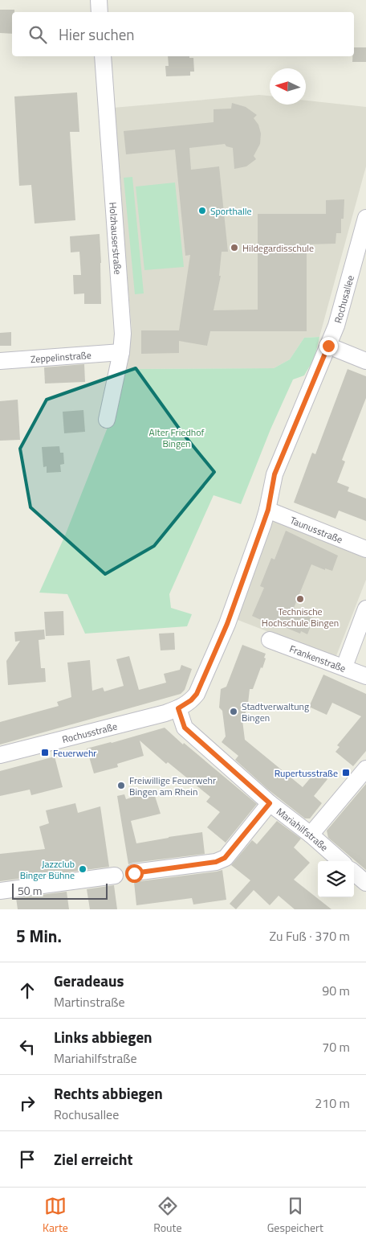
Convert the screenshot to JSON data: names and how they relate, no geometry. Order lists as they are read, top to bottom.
{
  "streets": {
    "street": [
      "Holzhauserstraße",
      "Rochusallee",
      "Zeppelinstraße",
      "Taunusstraße",
      "Frankenstraße",
      "Rochusstraße",
      "Mariahilfstraße"
    ]
  },
  "crossings": [
    ["Holzhauserstraße", "Zeppelinstraße"],
    ["Rochusallee", "Taunusstraße"],
    ["Rochusallee", "Rochusstraße"],
    ["Rochusallee", "Mariahilfstraße"],
    ["Rochusstraße", "Mariahilfstraße"]
  ],
  "parks": ["Alter Friedhof Bingen"],
  "places": {
    "other": [
      "Sporthalle",
      "Hildegardisschule",
      "Technische Hochschule Bingen",
      "Stadtverwaltung Bingen",
      "Freiwillige Feuerwehr Bingen am Rhein",
      "Jazzclub Binger Bühne"
    ],
    "transit": ["Feuerwehr", "Rupertusstraße"]
  },
  "scale_bar": "50 m",
  "north": "left",
  "page": {
    "search": "Hier suchen",
    "scale": "50 m",
    "heading": ["5 Min.", "Zu Fuß · 370 m"],
    "list": [
      ["Geradeaus", "Martinstraße", "90 m"],
      ["Links abbiegen", "Mariahilfstraße", "70 m"],
      ["Rechts abbiegen", "Rochusallee", "210 m"],
      "Ziel erreicht"
    ],
    "nav": ["Karte", "Route", "Gespeichert"]
  }
}
